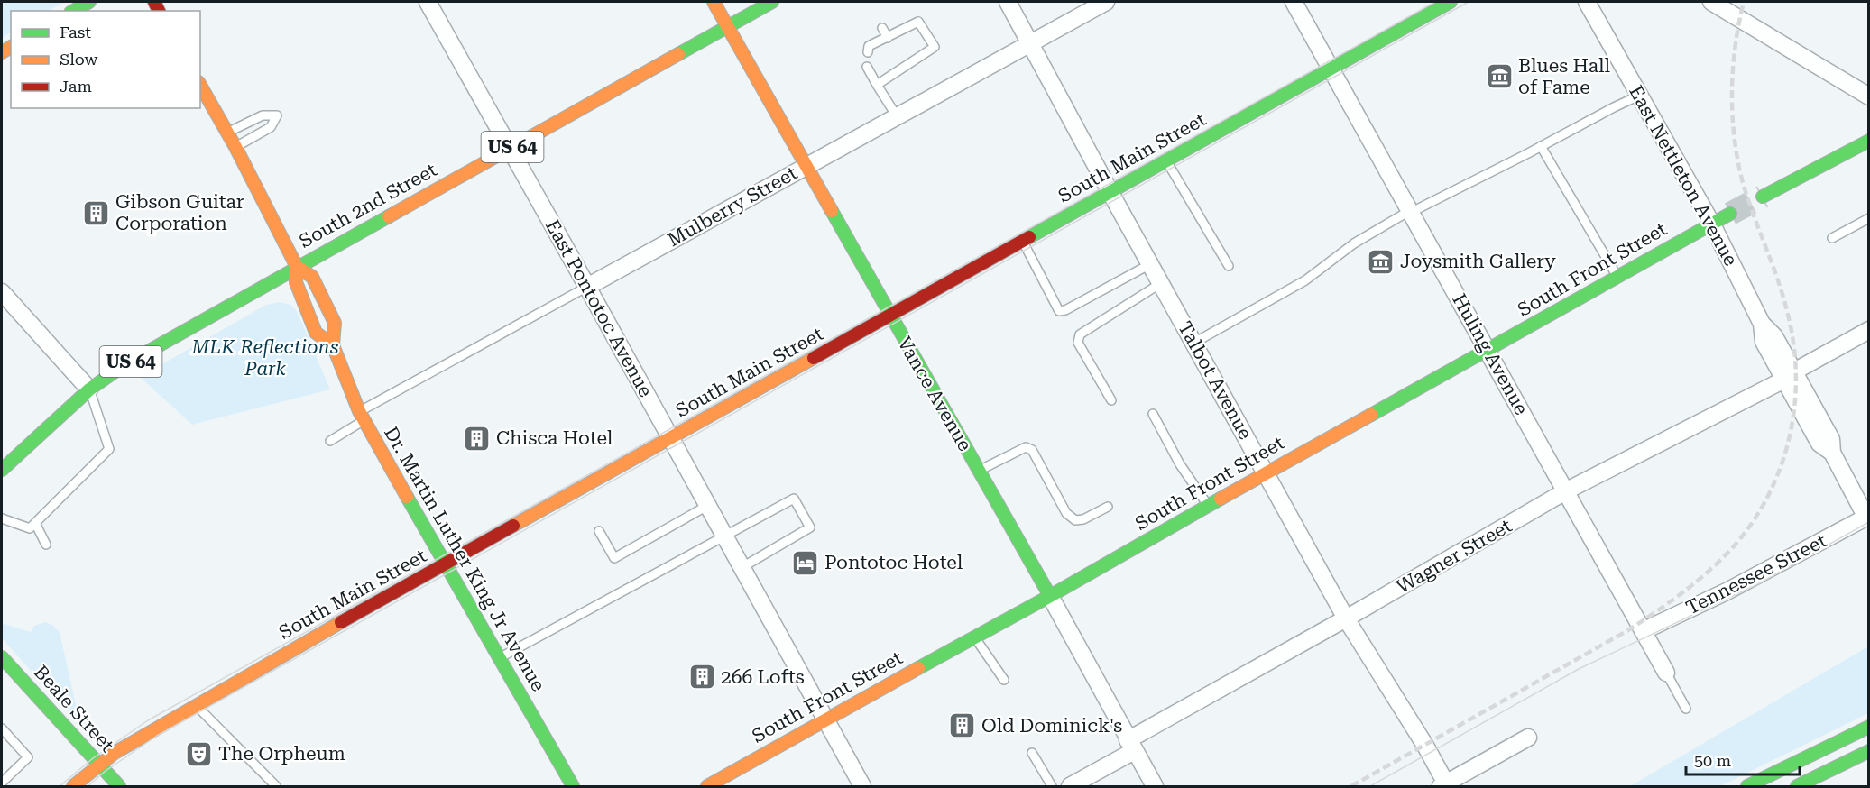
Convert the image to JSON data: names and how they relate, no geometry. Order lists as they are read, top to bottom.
{
  "streets": {
    "main road": [
      "US 64",
      "South Main Street",
      "South 2nd Street",
      "South Front Street",
      "Vance Avenue",
      "Dr. Martin Luther King Jr Avenue",
      "Beale Street"
    ],
    "street": [
      "East Nettleton Avenue",
      "Mulberry Street",
      "East Pontotoc Avenue",
      "Huling Avenue",
      "Talbot Avenue",
      "Wagner Street",
      "Tennessee Street"
    ]
  },
  "crossings": [
    ["South Main Street", "East Pontotoc Avenue"],
    ["South Main Street", "Huling Avenue"],
    ["South Main Street", "Talbot Avenue"],
    ["South Main Street", "Vance Avenue"],
    ["South Main Street", "Dr. Martin Luther King Jr Avenue"],
    ["South Main Street", "Beale Street"],
    ["East Nettleton Avenue", "South Front Street"],
    ["East Nettleton Avenue", "Wagner Street"],
    ["East Nettleton Avenue", "Tennessee Street"],
    ["South 2nd Street", "East Pontotoc Avenue"],
    ["South 2nd Street", "Vance Avenue"],
    ["South 2nd Street", "Dr. Martin Luther King Jr Avenue"],
    ["Mulberry Street", "East Pontotoc Avenue"],
    ["Mulberry Street", "Talbot Avenue"],
    ["Mulberry Street", "Vance Avenue"],
    ["Mulberry Street", "Dr. Martin Luther King Jr Avenue"],
    ["South Front Street", "East Pontotoc Avenue"],
    ["South Front Street", "Huling Avenue"],
    ["South Front Street", "Talbot Avenue"],
    ["South Front Street", "Vance Avenue"],
    ["Huling Avenue", "Wagner Street"],
    ["Huling Avenue", "Tennessee Street"],
    ["Talbot Avenue", "Wagner Street"],
    ["Vance Avenue", "Wagner Street"]
  ],
  "parks": ["MLK Reflections Park"],
  "places": {
    "museum": ["Blues Hall of Fame", "Joysmith Gallery"],
    "building": [
      "Gibson Guitar Corporation",
      "Chisca Hotel",
      "266 Lofts",
      "Old Dominick's"
    ],
    "hotel": ["Pontotoc Hotel"],
    "theatre": ["The Orpheum"]
  },
  "legend": ["Fast", "Slow", "Jam"],
  "scale_bar": "50 m"
}
